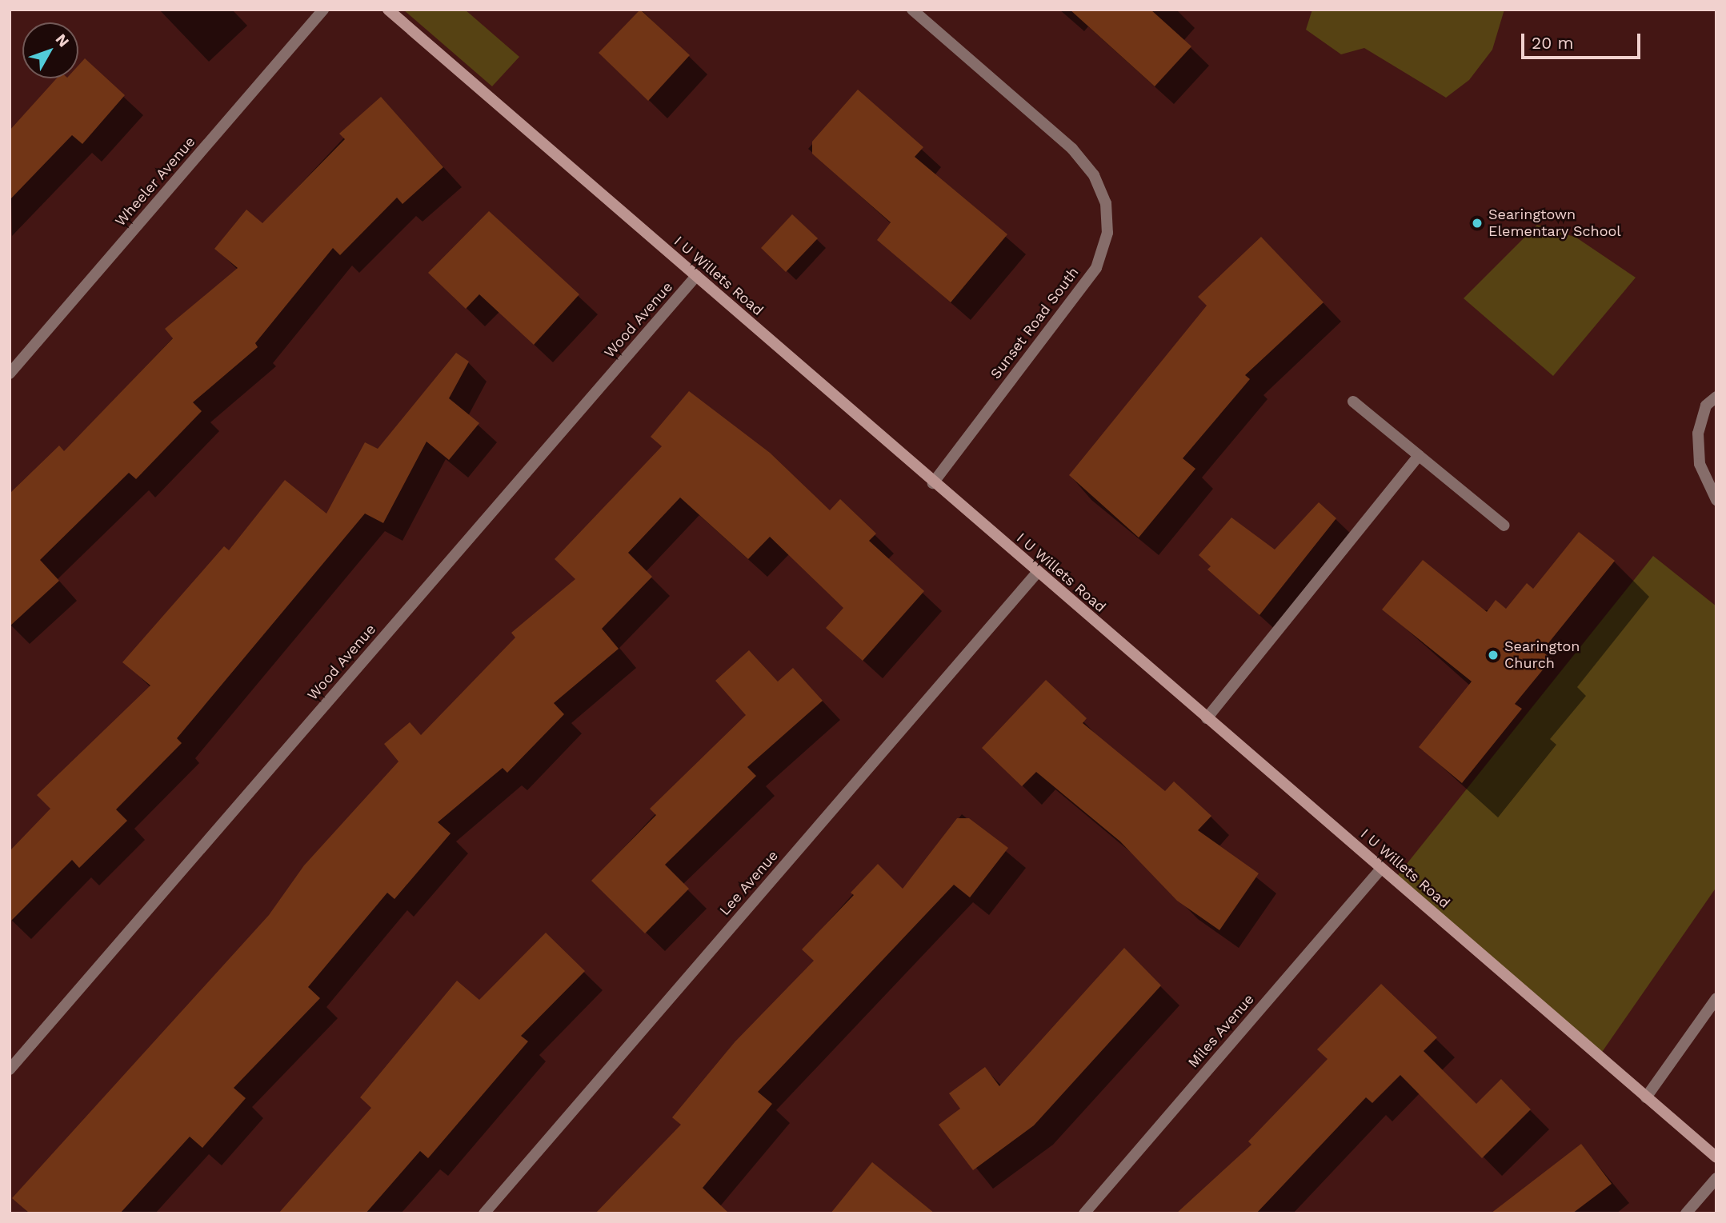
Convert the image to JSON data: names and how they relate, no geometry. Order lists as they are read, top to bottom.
{
  "streets": {
    "main road": ["I U Willets Road"],
    "street": [
      "Wheeler Avenue",
      "Wood Avenue",
      "Sunset Road South",
      "Lee Avenue",
      "Miles Avenue"
    ]
  },
  "crossings": [
    ["I U Willets Road", "Wood Avenue"],
    ["I U Willets Road", "Sunset Road South"],
    ["I U Willets Road", "Lee Avenue"],
    ["I U Willets Road", "Miles Avenue"]
  ],
  "places": ["Searingtown Elementary School", "Searington Church"],
  "scale_bar": "20 m",
  "north": "top right"
}
